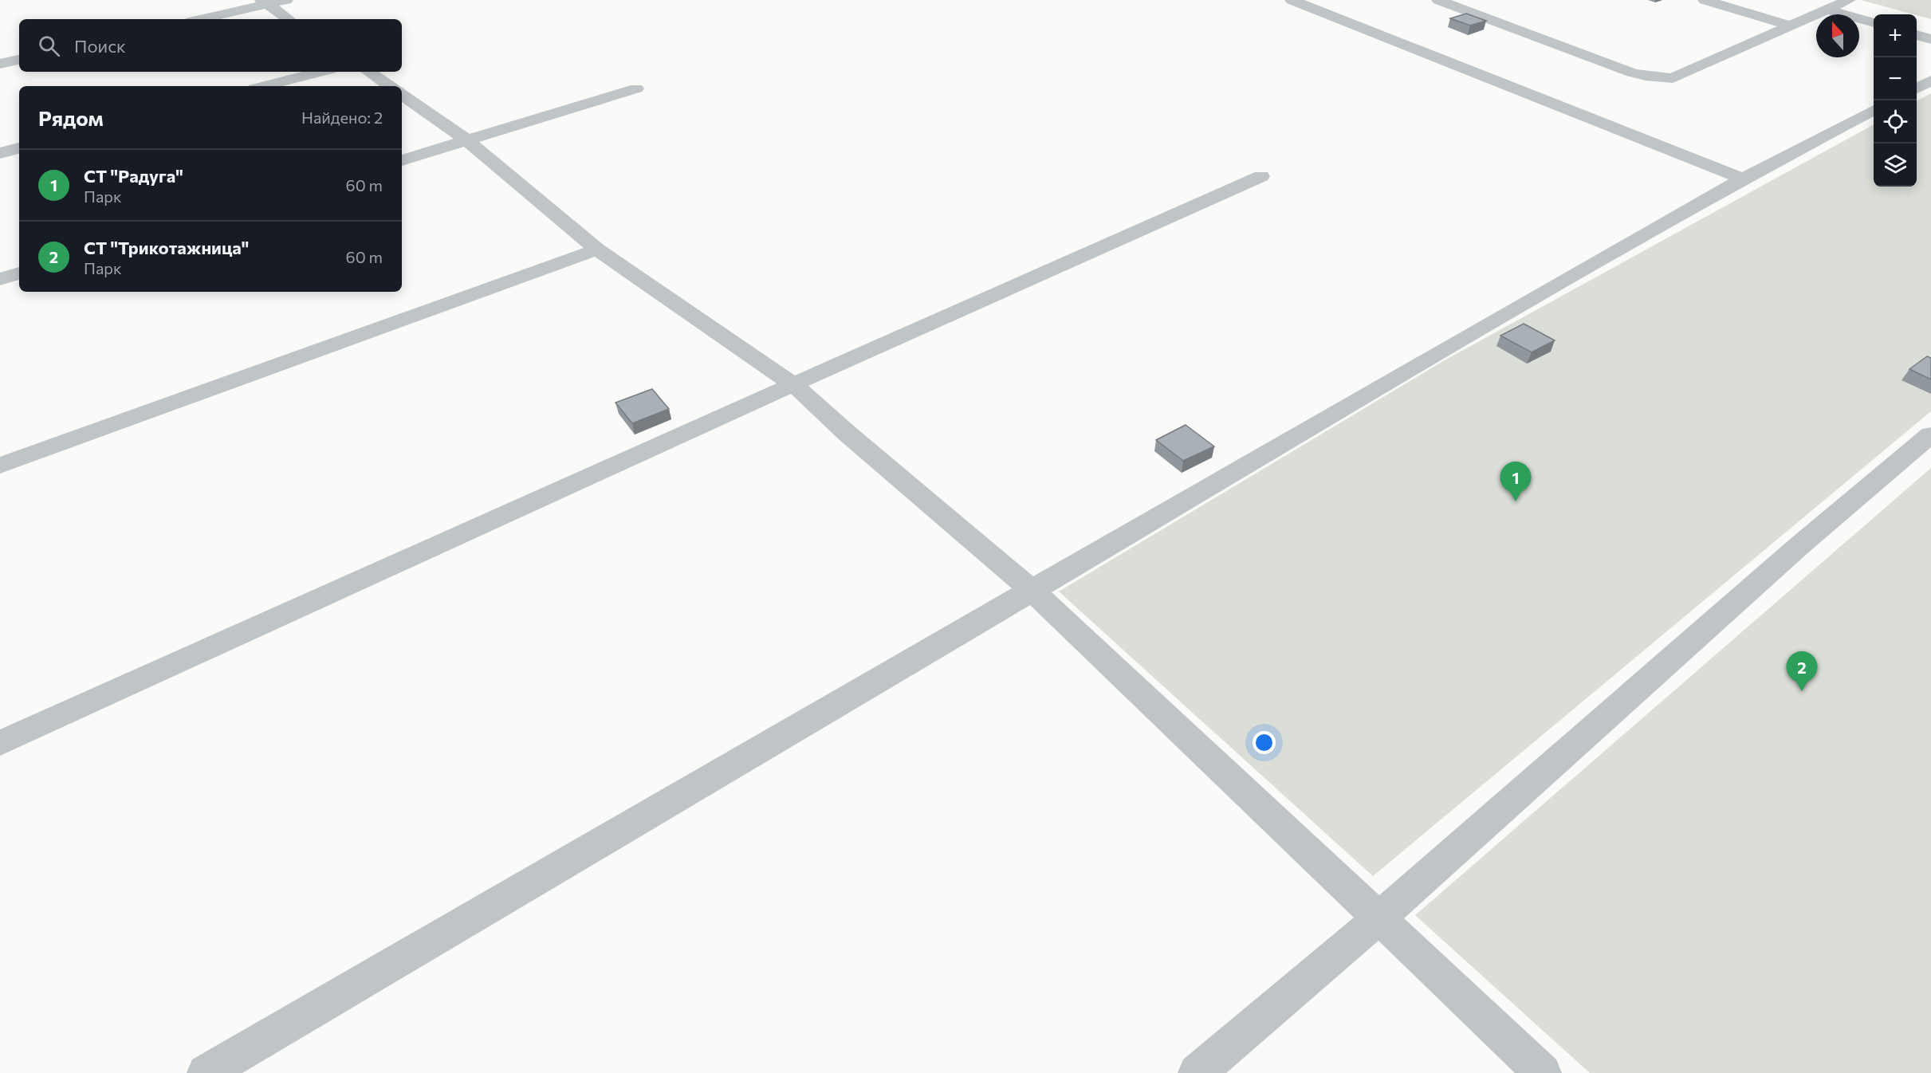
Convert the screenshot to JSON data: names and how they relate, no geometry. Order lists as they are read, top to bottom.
{
  "north": "top",
  "page": {
    "map_buttons": ["+", "−"],
    "search": "Поиск",
    "heading": ["Рядом", "Найдено: 2"],
    "list": [
      {
        "mark": "1",
        "name": "СТ \"Радуга\"",
        "note": "Парк",
        "value": "60 m"
      },
      {
        "mark": "2",
        "name": "СТ \"Трикотажница\"",
        "note": "Парк",
        "value": "60 m"
      }
    ],
    "pins": ["1", "2"]
  }
}
